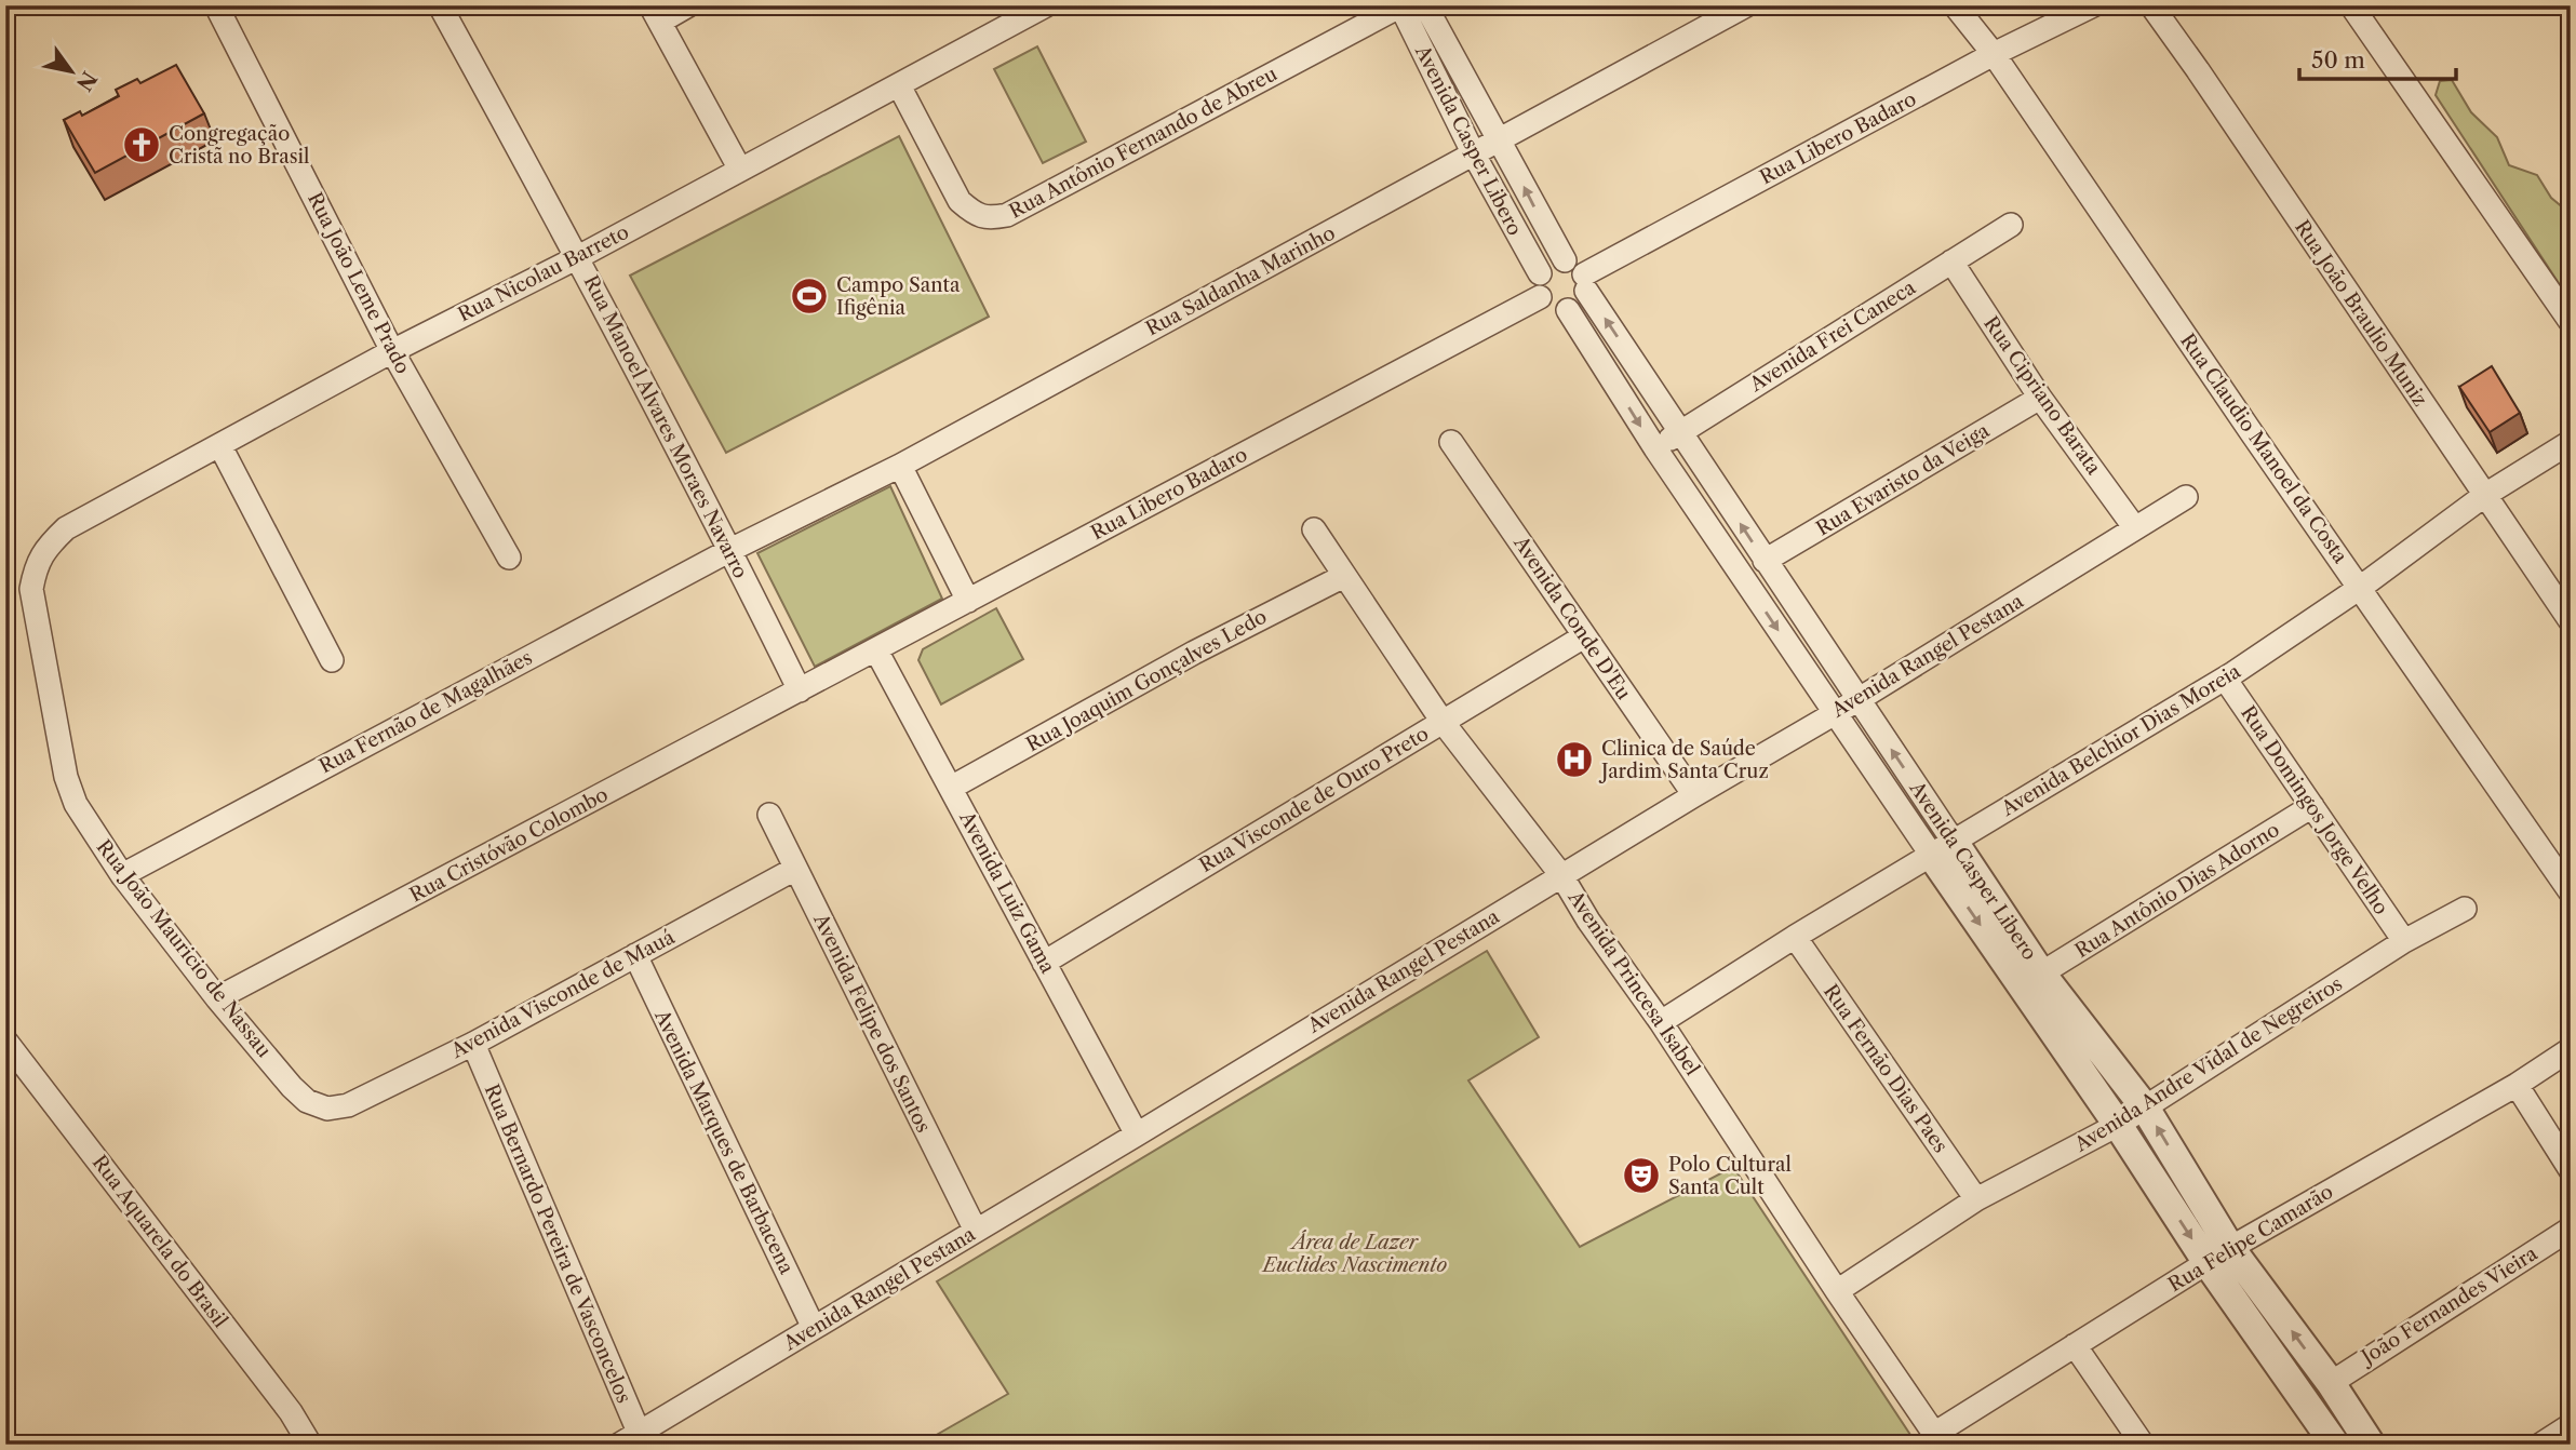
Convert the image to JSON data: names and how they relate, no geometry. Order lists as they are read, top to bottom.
{
  "streets": {
    "street": [
      "Rua Libero Badaro",
      "Avenida Casper Libero",
      "Rua Antônio Fernando de Abreu",
      "Rua Nicolau Barreto",
      "Rua Saldanha Marinho",
      "Rua João Leme Prado",
      "Rua João Braulio Muniz",
      "Avenida Frei Caneca",
      "Rua Cipriano Barata",
      "Rua Manoel Alvares Moraes Navarro",
      "Rua Claudio Manoel da Costa",
      "Rua Evaristo da Veiga",
      "Avenida Conde D'Eu",
      "Avenida Rangel Pestana",
      "Rua Joaquim Gonçalves Ledo",
      "Rua Fernão de Magalhães",
      "Avenida Belchior Dias Moreia",
      "Rua Visconde de Ouro Preto",
      "Rua Domingos Jorge Velho",
      "Rua Cristóvão Colombo",
      "Rua Antônio Dias Adorno",
      "Avenida Luiz Gama",
      "Rua João Mauricio de Nassau",
      "Avenida Princesa Isabel",
      "Avenida Visconde de Mauá",
      "Avenida Felipe dos Santos",
      "Avenida Andre Vidal de Negreiros",
      "Rua Fernão Dias Paes",
      "Avenida Marques de Barbacena",
      "Rua Felipe Camarão",
      "Rua Aquarela do Brasil",
      "Rua Bernardo Pereira de Vasconcelos",
      "João Fernandes Vieira"
    ]
  },
  "crossings": [
    ["Rua Libero Badaro", "Avenida Casper Libero"],
    ["Rua Libero Badaro", "Rua Manoel Alvares Moraes Navarro"],
    ["Rua Libero Badaro", "Rua Claudio Manoel da Costa"],
    ["Rua Libero Badaro", "Rua Cristóvão Colombo"],
    ["Rua Libero Badaro", "Avenida Luiz Gama"],
    ["Avenida Casper Libero", "Rua Antônio Fernando de Abreu"],
    ["Avenida Casper Libero", "Rua Saldanha Marinho"],
    ["Avenida Casper Libero", "Avenida Frei Caneca"],
    ["Avenida Casper Libero", "Rua Evaristo da Veiga"],
    ["Avenida Casper Libero", "Avenida Rangel Pestana"],
    ["Avenida Casper Libero", "Avenida Belchior Dias Moreia"],
    ["Avenida Casper Libero", "Rua Antônio Dias Adorno"],
    ["Avenida Casper Libero", "Avenida Andre Vidal de Negreiros"],
    ["Avenida Casper Libero", "Rua Felipe Camarão"],
    ["Avenida Casper Libero", "João Fernandes Vieira"],
    ["Rua Antônio Fernando de Abreu", "Rua Nicolau Barreto"],
    ["Rua Nicolau Barreto", "Rua João Leme Prado"],
    ["Rua Nicolau Barreto", "Rua Manoel Alvares Moraes Navarro"],
    ["Rua Nicolau Barreto", "Rua João Mauricio de Nassau"],
    ["Rua Saldanha Marinho", "Rua Manoel Alvares Moraes Navarro"],
    ["Rua Saldanha Marinho", "Rua Fernão de Magalhães"],
    ["Rua João Braulio Muniz", "Avenida Belchior Dias Moreia"],
    ["Avenida Frei Caneca", "Rua Cipriano Barata"],
    ["Rua Cipriano Barata", "Rua Evaristo da Veiga"],
    ["Rua Cipriano Barata", "Avenida Rangel Pestana"],
    ["Rua Manoel Alvares Moraes Navarro", "Rua Fernão de Magalhães"],
    ["Rua Manoel Alvares Moraes Navarro", "Rua Cristóvão Colombo"],
    ["Rua Claudio Manoel da Costa", "Avenida Belchior Dias Moreia"],
    ["Avenida Conde D'Eu", "Avenida Rangel Pestana"],
    ["Avenida Conde D'Eu", "Rua Visconde de Ouro Preto"],
    ["Avenida Rangel Pestana", "Avenida Luiz Gama"],
    ["Avenida Rangel Pestana", "Avenida Princesa Isabel"],
    ["Avenida Rangel Pestana", "Avenida Felipe dos Santos"],
    ["Avenida Rangel Pestana", "Avenida Marques de Barbacena"],
    ["Avenida Rangel Pestana", "Rua Bernardo Pereira de Vasconcelos"],
    ["Rua Joaquim Gonçalves Ledo", "Avenida Luiz Gama"],
    ["Rua Joaquim Gonçalves Ledo", "Avenida Princesa Isabel"],
    ["Rua Fernão de Magalhães", "Rua João Mauricio de Nassau"],
    ["Avenida Belchior Dias Moreia", "Rua Domingos Jorge Velho"],
    ["Avenida Belchior Dias Moreia", "Avenida Princesa Isabel"],
    ["Avenida Belchior Dias Moreia", "Rua Fernão Dias Paes"],
    ["Rua Visconde de Ouro Preto", "Avenida Luiz Gama"],
    ["Rua Visconde de Ouro Preto", "Avenida Princesa Isabel"],
    ["Rua Domingos Jorge Velho", "Rua Antônio Dias Adorno"],
    ["Rua Domingos Jorge Velho", "Avenida Andre Vidal de Negreiros"],
    ["Rua Cristóvão Colombo", "Rua João Mauricio de Nassau"],
    ["Rua João Mauricio de Nassau", "Avenida Visconde de Mauá"],
    ["Avenida Princesa Isabel", "Avenida Andre Vidal de Negreiros"],
    ["Avenida Princesa Isabel", "Rua Felipe Camarão"],
    ["Avenida Visconde de Mauá", "Avenida Felipe dos Santos"],
    ["Avenida Visconde de Mauá", "Avenida Marques de Barbacena"],
    ["Avenida Visconde de Mauá", "Rua Bernardo Pereira de Vasconcelos"],
    ["Avenida Andre Vidal de Negreiros", "Rua Fernão Dias Paes"]
  ],
  "parks": ["Área de Lazer Euclides Nascimento"],
  "places": {
    "church": ["Congregação Cristã no Brasil"],
    "sports": ["Campo Santa Ifigênia"],
    "hospital": ["Clinica de Saúde Jardim Santa Cruz"],
    "theatre": ["Polo Cultural Santa Cult"]
  },
  "scale_bar": "50 m",
  "north": "bottom right"
}
